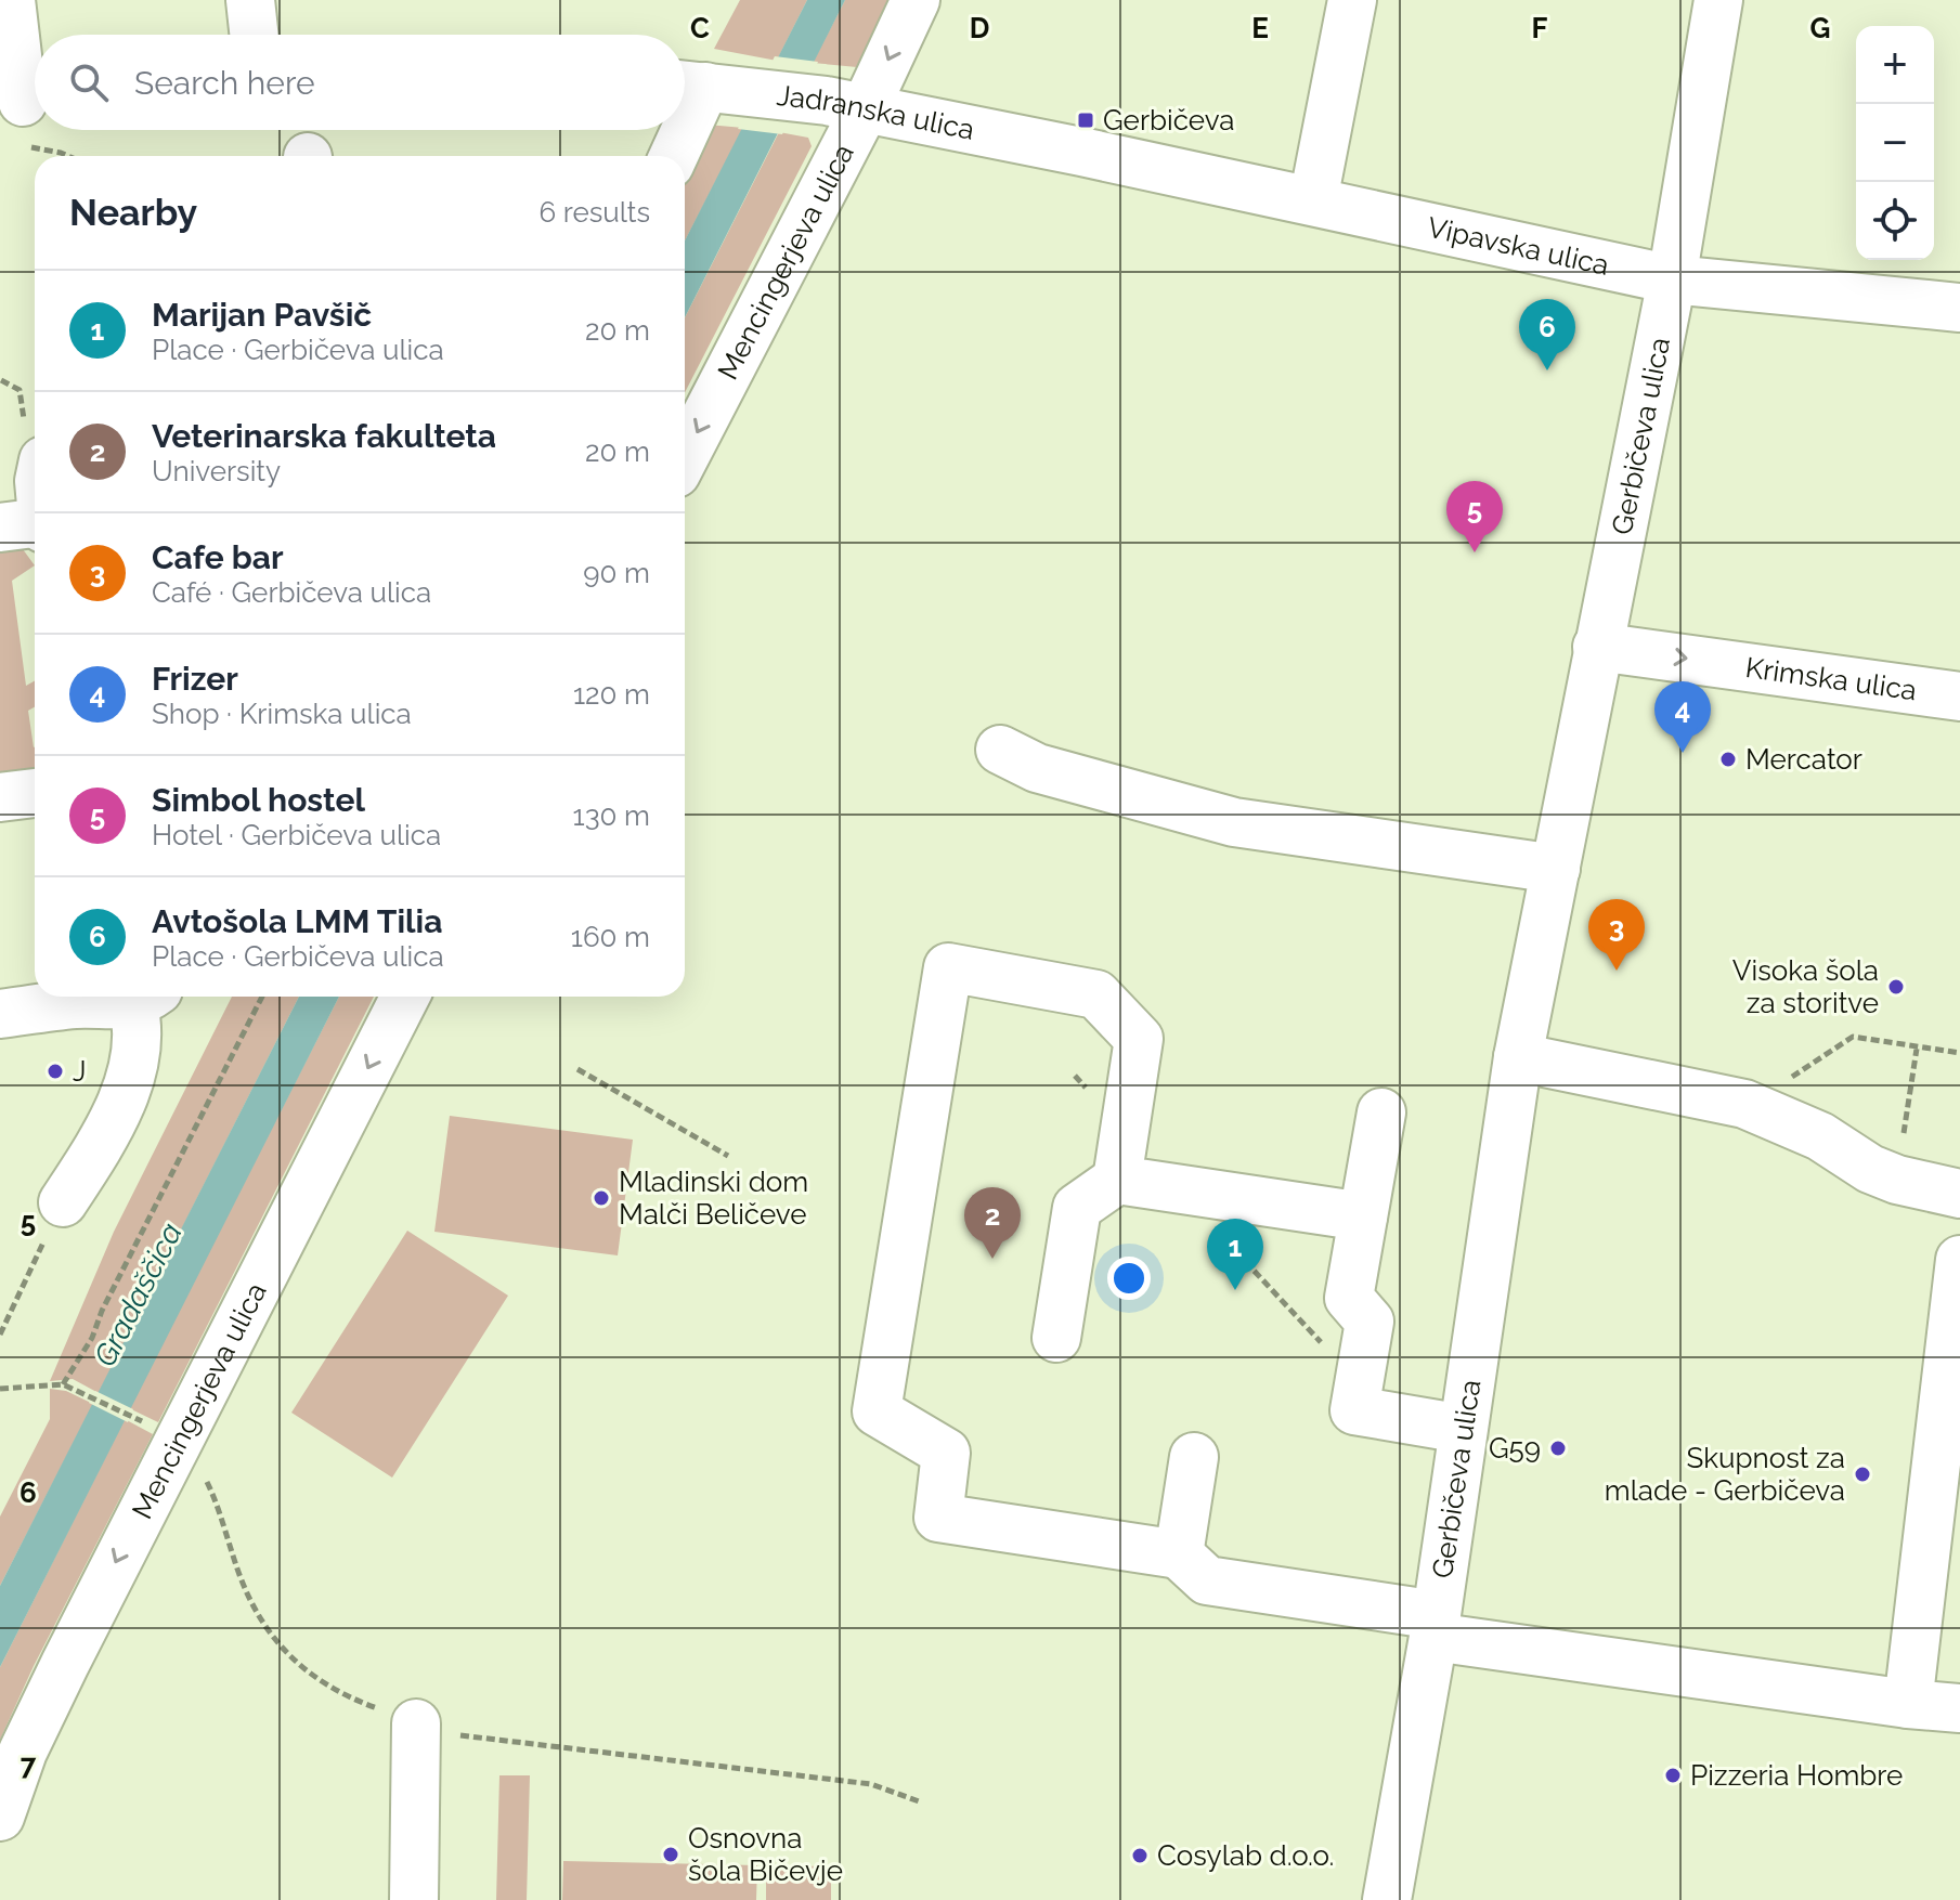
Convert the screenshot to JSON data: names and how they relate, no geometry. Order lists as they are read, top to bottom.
{
  "streets": {
    "street": [
      "Jadranska ulica",
      "Vipavska ulica",
      "Mencingerjeva ulica",
      "Gerbičeva ulica",
      "Krimska ulica"
    ]
  },
  "crossings": [
    ["Jadranska ulica", "Vipavska ulica"],
    ["Jadranska ulica", "Mencingerjeva ulica"],
    ["Vipavska ulica", "Gerbičeva ulica"],
    ["Gerbičeva ulica", "Krimska ulica"]
  ],
  "water": ["Gradaščica"],
  "places": {
    "transit": ["Gerbičeva"],
    "other": [
      "Mercator",
      "Visoka šola za storitve",
      "J",
      "Mladinski dom Malči Beličeve",
      "G59",
      "Skupnost za mlade - Gerbičeva",
      "Pizzeria Hombre",
      "Osnovna šola Bičevje",
      "Cosylab d.o.o."
    ]
  },
  "page": {
    "map_buttons": ["+", "−"],
    "search": "Search here",
    "heading": ["Nearby", "6 results"],
    "list": [
      {
        "mark": "1",
        "name": "Marijan Pavšič",
        "note": "Place · Gerbičeva ulica",
        "value": "20 m"
      },
      {
        "mark": "2",
        "name": "Veterinarska fakulteta",
        "note": "University",
        "value": "20 m"
      },
      {
        "mark": "3",
        "name": "Cafe bar",
        "note": "Café · Gerbičeva ulica",
        "value": "90 m"
      },
      {
        "mark": "4",
        "name": "Frizer",
        "note": "Shop · Krimska ulica",
        "value": "120 m"
      },
      {
        "mark": "5",
        "name": "Simbol hostel",
        "note": "Hotel · Gerbičeva ulica",
        "value": "130 m"
      },
      {
        "mark": "6",
        "name": "Avtošola LMM Tilia",
        "note": "Place · Gerbičeva ulica",
        "value": "160 m"
      }
    ],
    "pins": [
      "6",
      "5",
      "4",
      "3",
      "2",
      "1"
    ]
  },
  "grid": {
    "columns": [
      "C",
      "D",
      "E",
      "F",
      "G"
    ],
    "rows": ["5", "6", "7"]
  }
}
